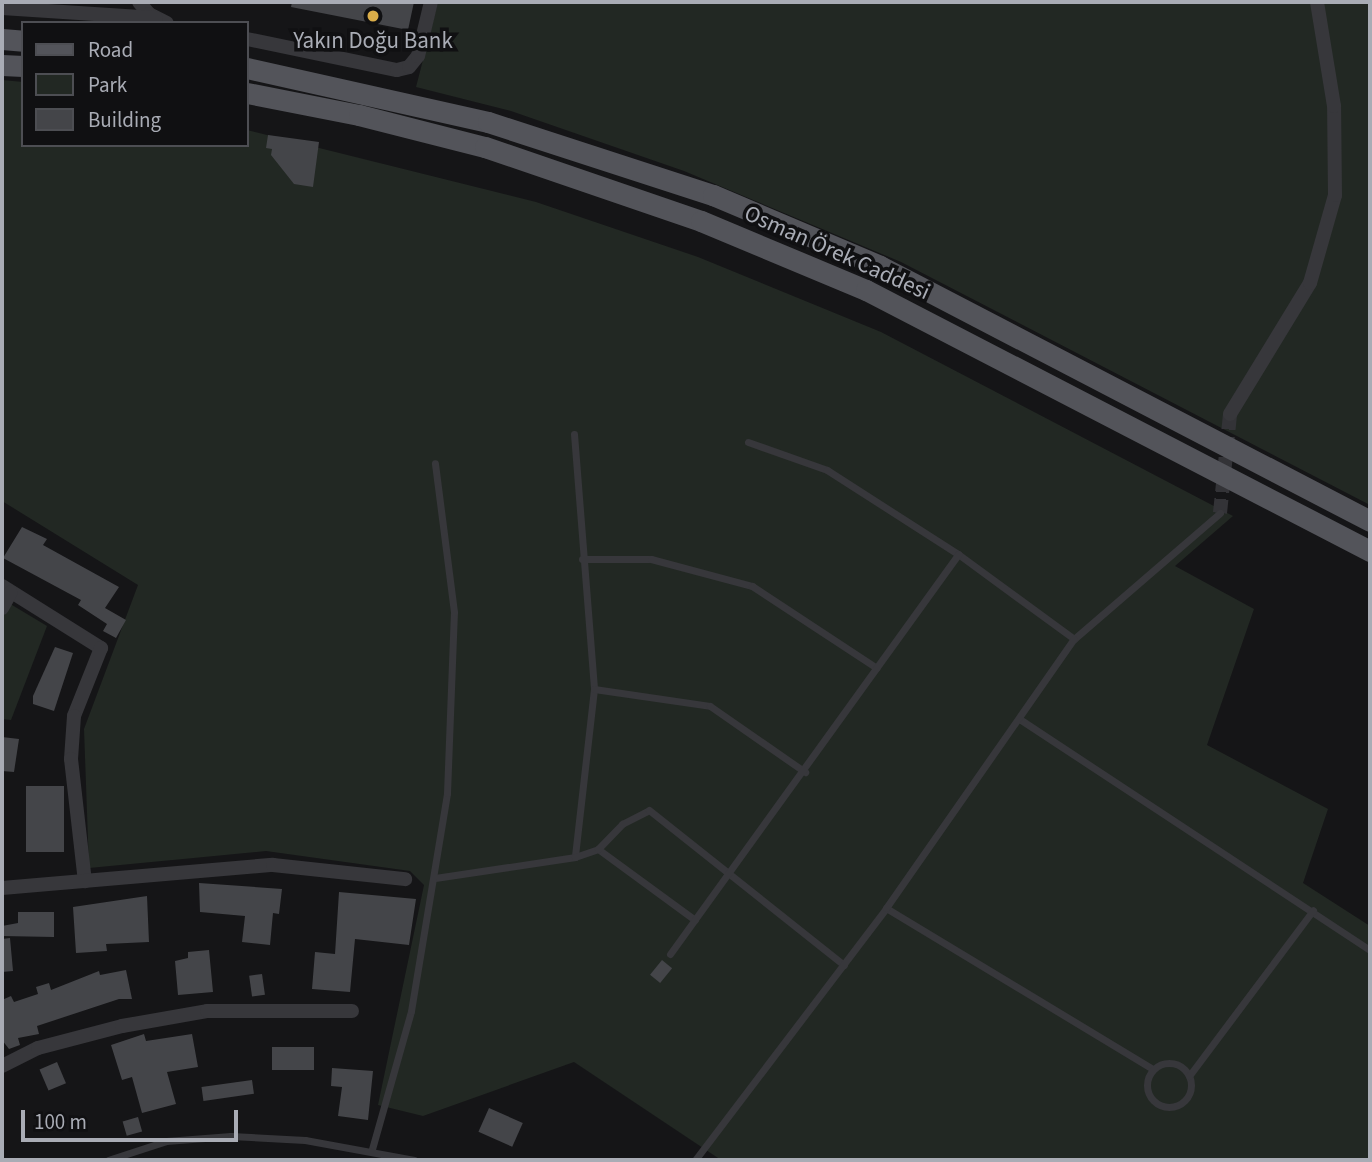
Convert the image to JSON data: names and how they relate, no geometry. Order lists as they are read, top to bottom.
{
  "streets": {
    "main road": ["Osman Örek Caddesi"]
  },
  "places": ["Yakın Doğu Bank"],
  "legend": ["Road", "Park", "Building"],
  "scale_bar": "100 m"
}
